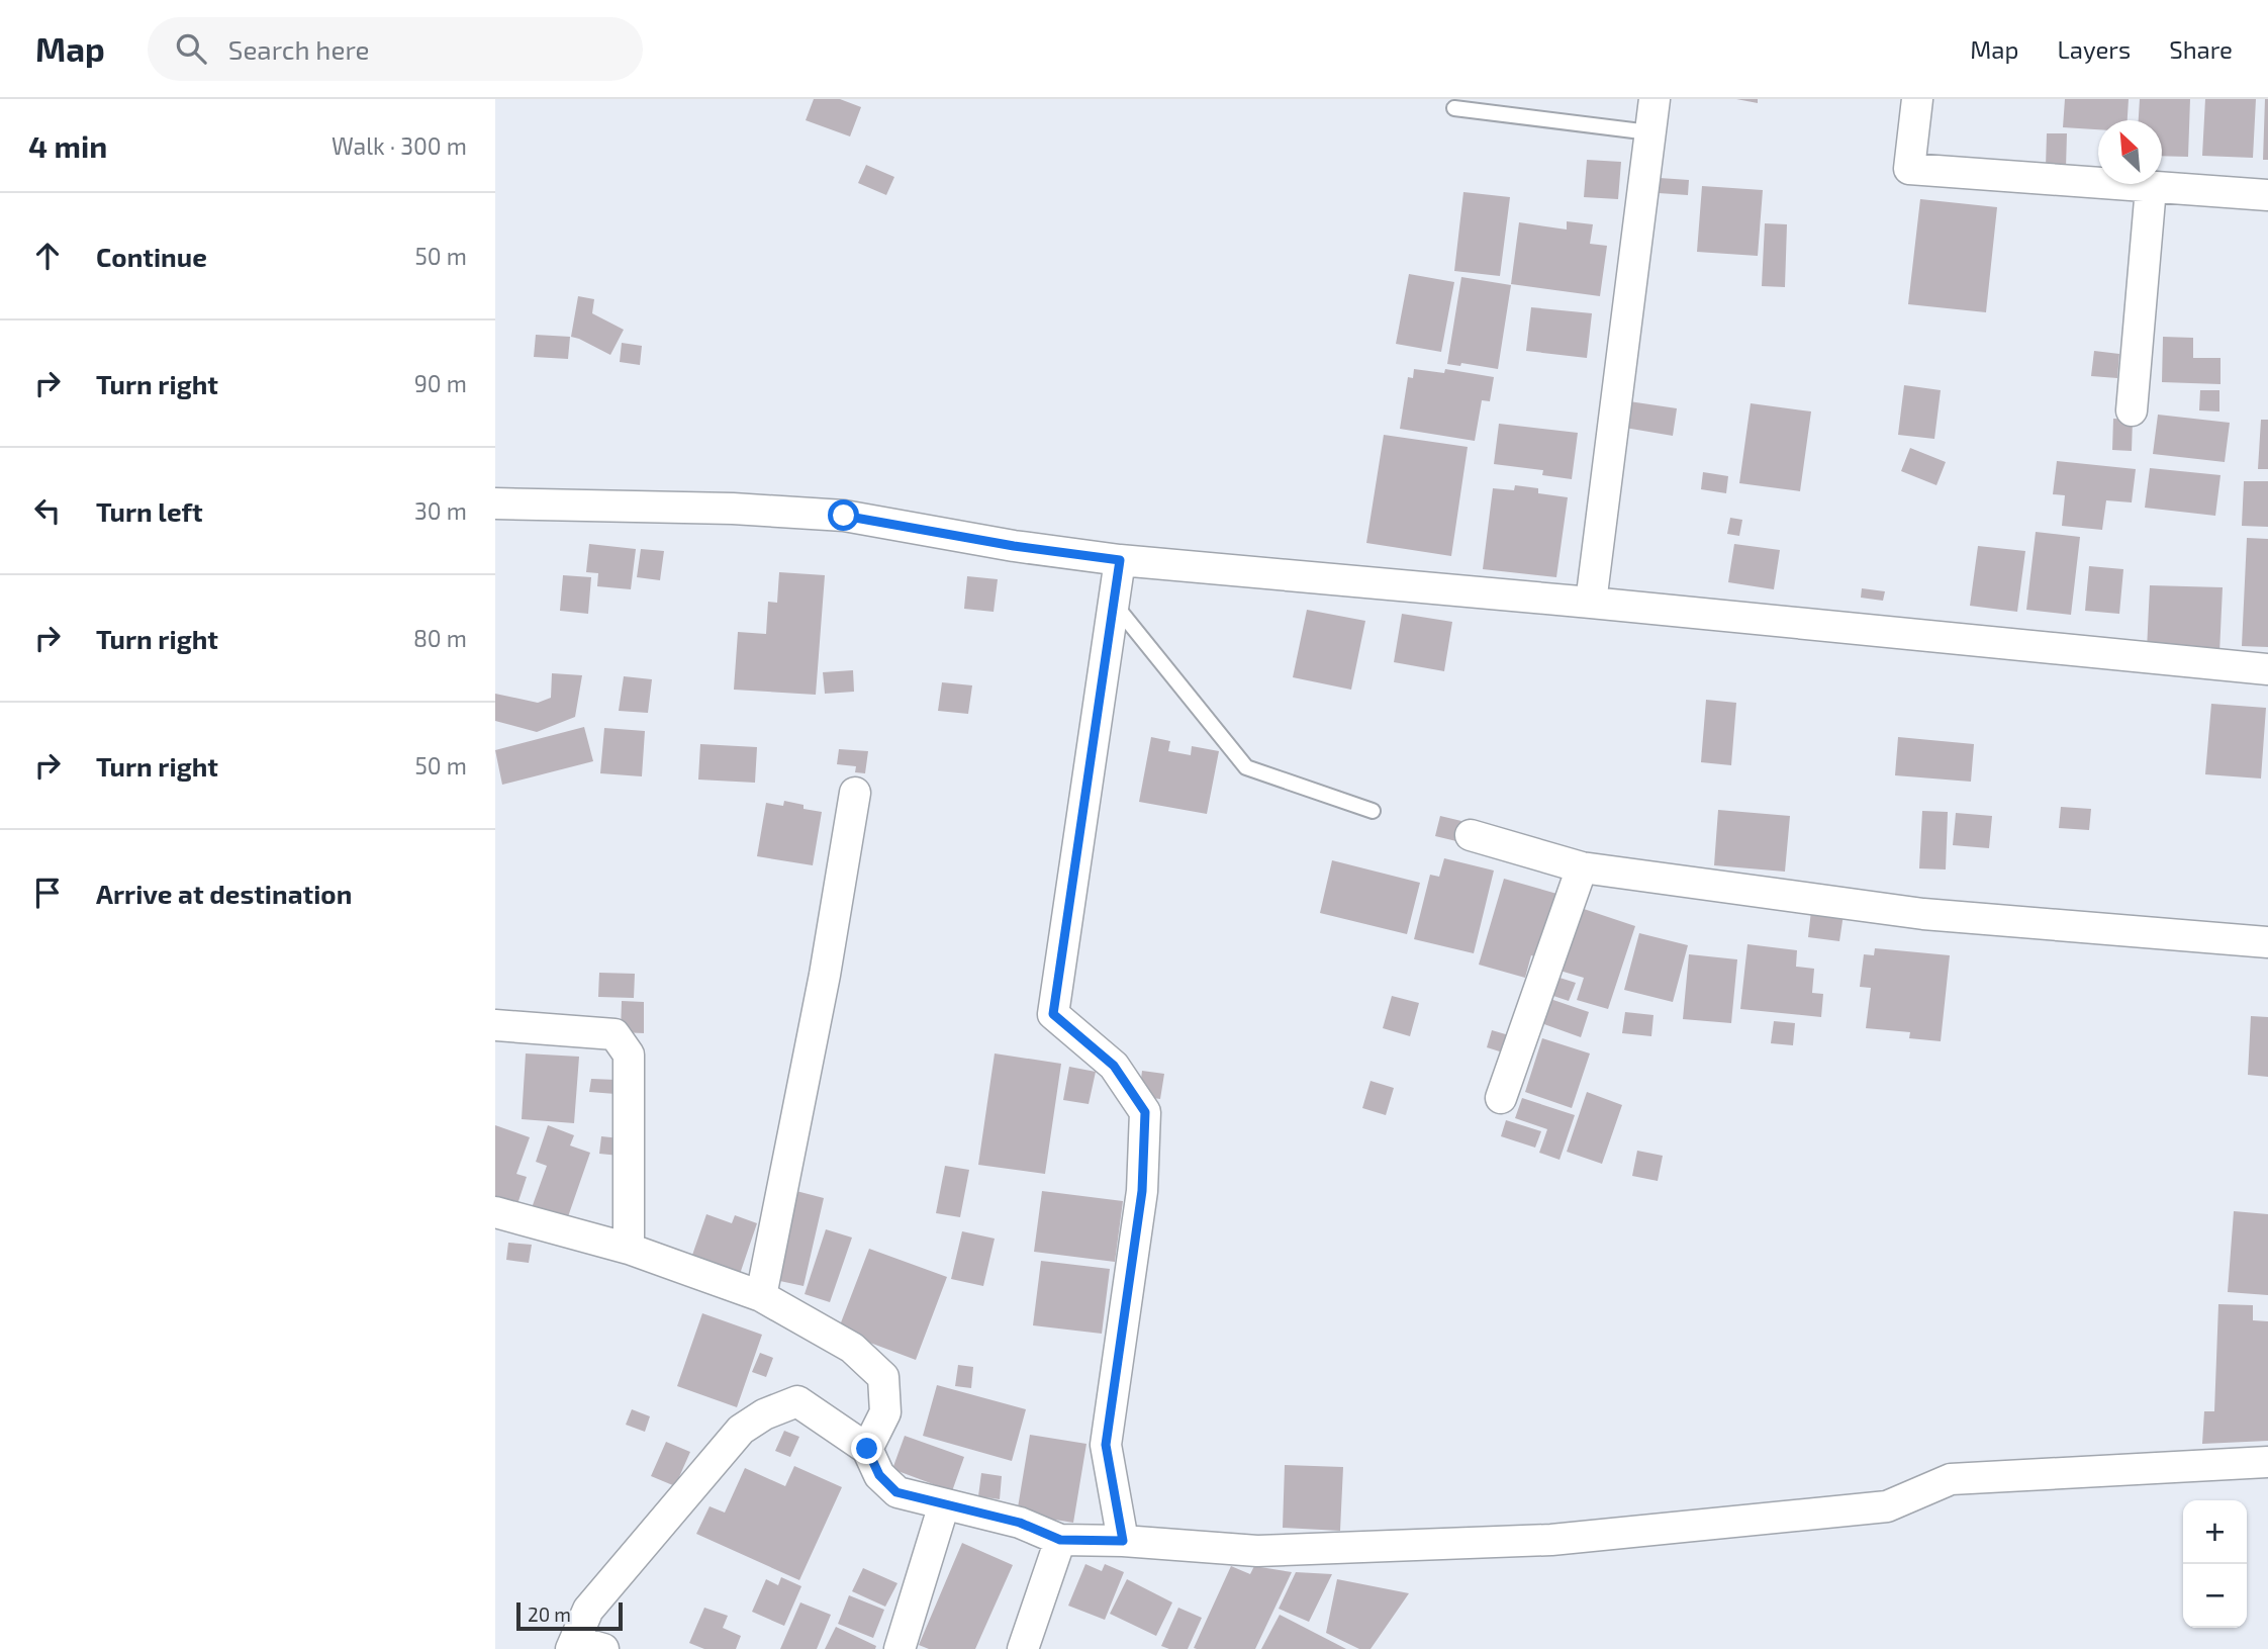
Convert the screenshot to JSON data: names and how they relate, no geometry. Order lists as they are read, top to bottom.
{
  "scale_bar": "20 m",
  "north": "top left",
  "page": {
    "header": "Map",
    "search": "Search here",
    "nav": ["Map", "Layers", "Share"],
    "heading": ["4 min", "Walk · 300 m"],
    "list": [
      ["Continue", "50 m"],
      ["Turn right", "90 m"],
      ["Turn left", "30 m"],
      ["Turn right", "80 m"],
      ["Turn right", "50 m"],
      "Arrive at destination"
    ],
    "map_buttons": ["+", "−"],
    "scale": "20 m"
  }
}
